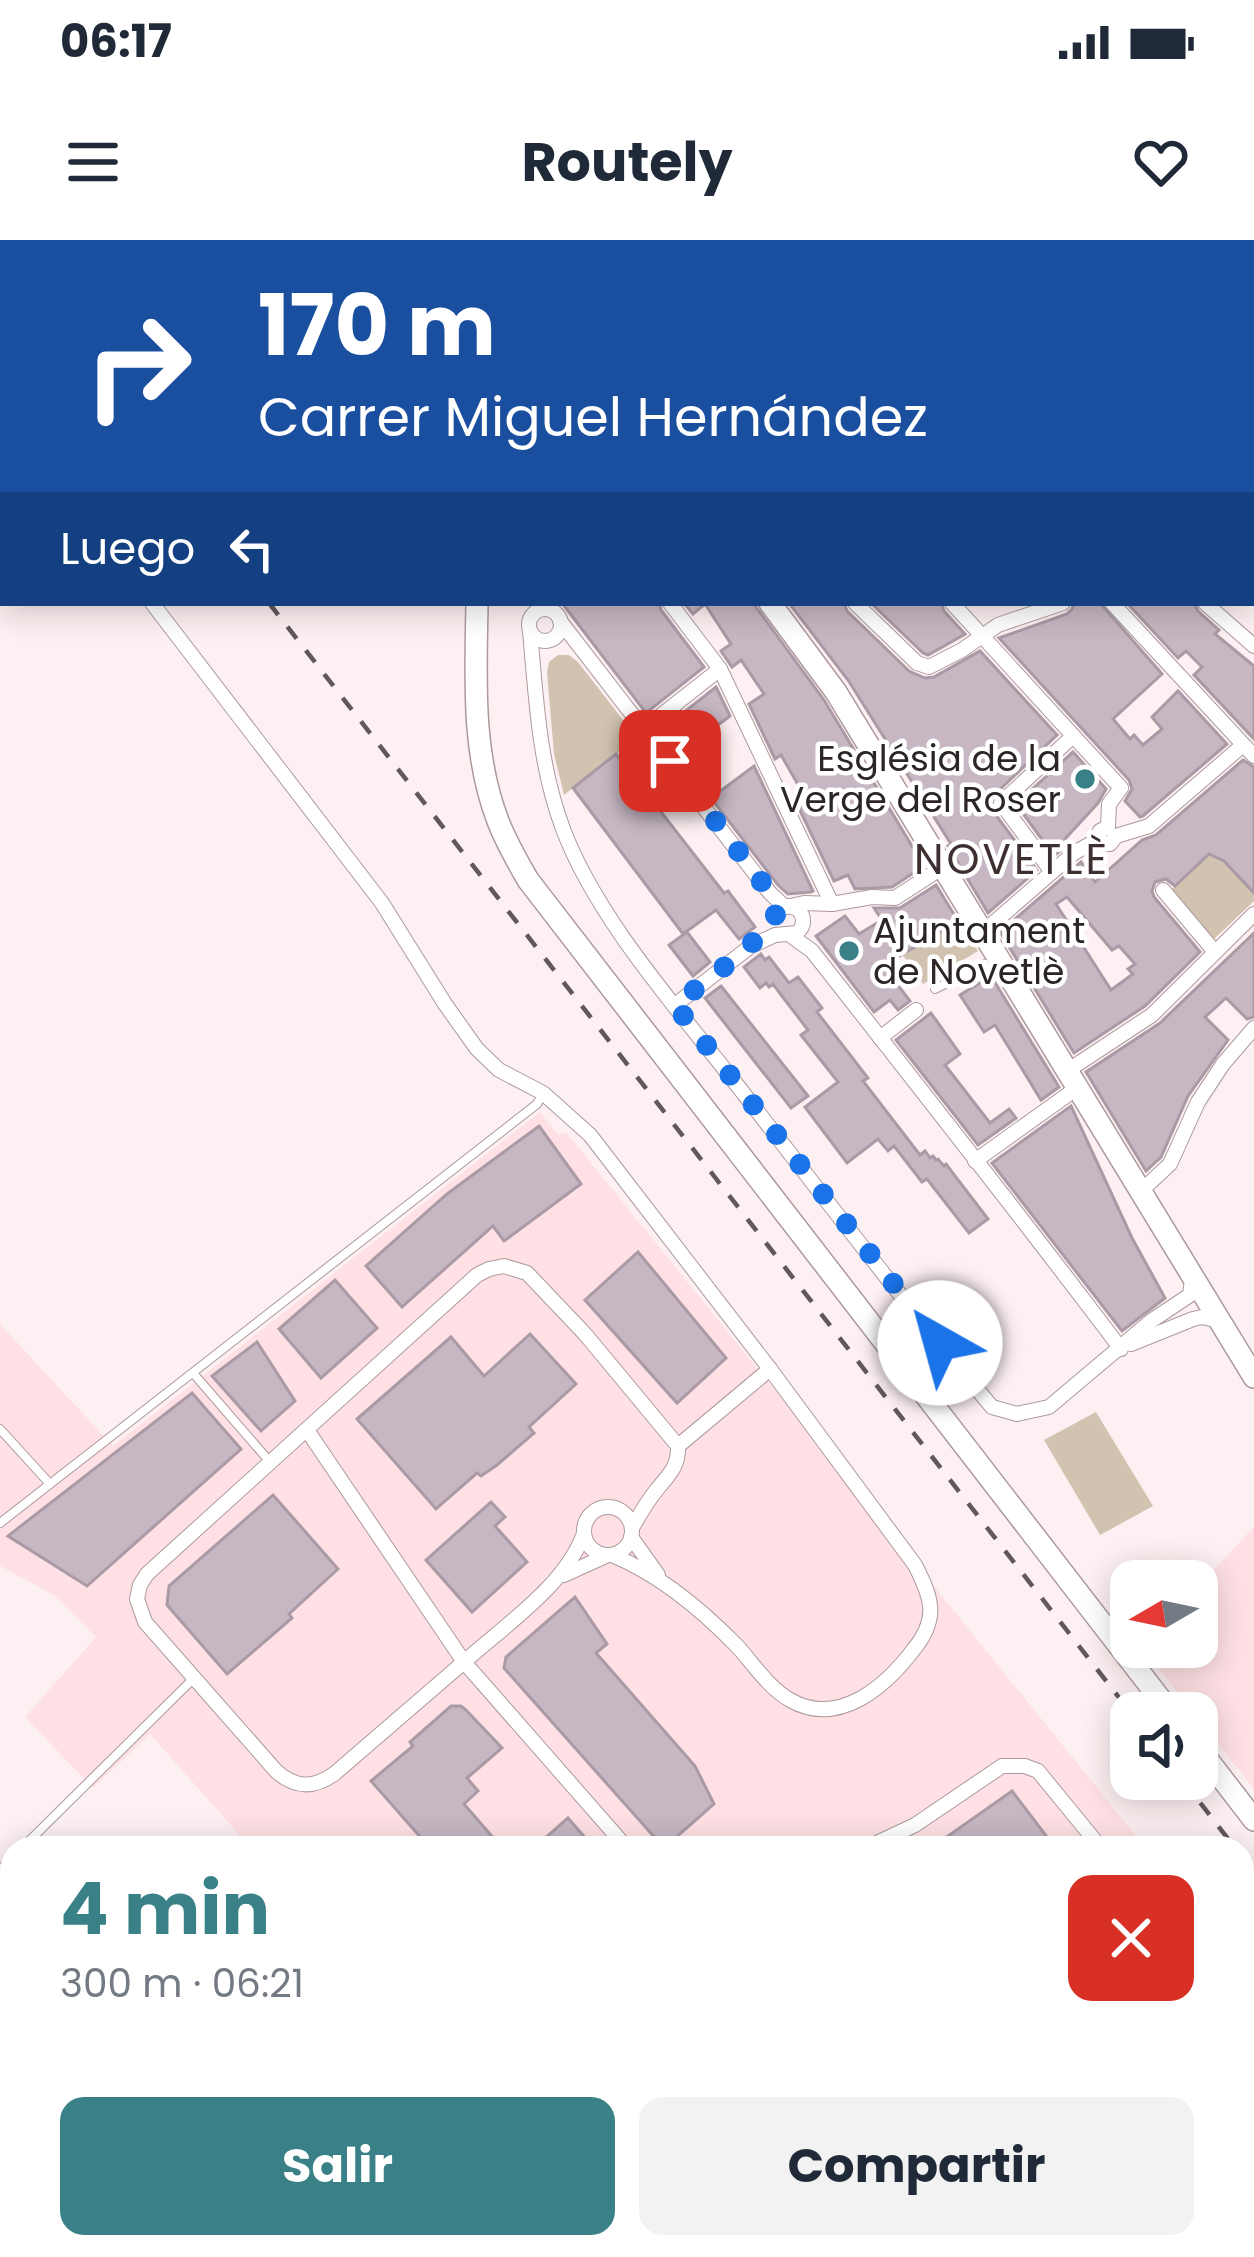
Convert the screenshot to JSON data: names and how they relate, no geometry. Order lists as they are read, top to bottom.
{
  "districts": ["NOVETLÈ"],
  "places": ["Església de la Verge del Roser", "Ajuntament de Novetlè"],
  "north": "left",
  "page": {
    "status": "06:17",
    "header": "Routely",
    "turn": ["170 m", "Carrer Miguel Hernández"],
    "then": "Luego",
    "heading": ["4 min", "300 m · 06:21"],
    "buttons": ["Salir", "Compartir"]
  }
}
